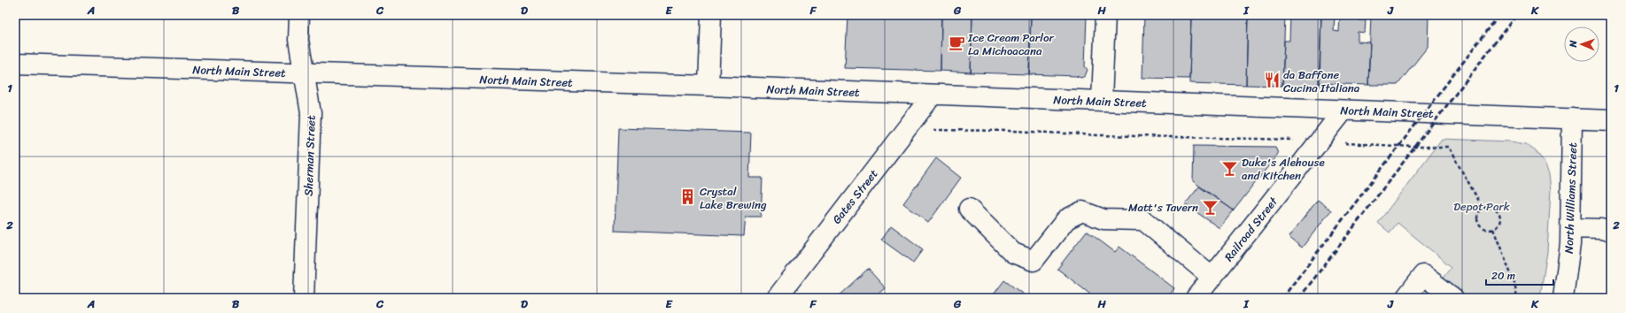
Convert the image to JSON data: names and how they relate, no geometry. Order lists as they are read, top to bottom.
{
  "streets": {
    "street": [
      "North Main Street",
      "Sherman Street",
      "Gates Street",
      "North Williams Street",
      "Railroad Street"
    ]
  },
  "crossings": [
    ["North Main Street", "Sherman Street"],
    ["North Main Street", "Gates Street"],
    ["North Main Street", "North Williams Street"],
    ["North Main Street", "Railroad Street"]
  ],
  "parks": ["Depot Park"],
  "places": {
    "cafe": ["Ice Cream Parlor La Michoacana"],
    "restaurant": ["da Baffone Cucina Italiana"],
    "bar": ["Duke's Alehouse and Kitchen", "Matt's Tavern"],
    "building": ["Crystal Lake Brewing"]
  },
  "scale_bar": "20 m",
  "north": "left",
  "grid": {
    "columns": [
      "A",
      "B",
      "C",
      "D",
      "E",
      "F",
      "G",
      "H",
      "I",
      "J",
      "K"
    ],
    "rows": ["1", "2"]
  }
}
